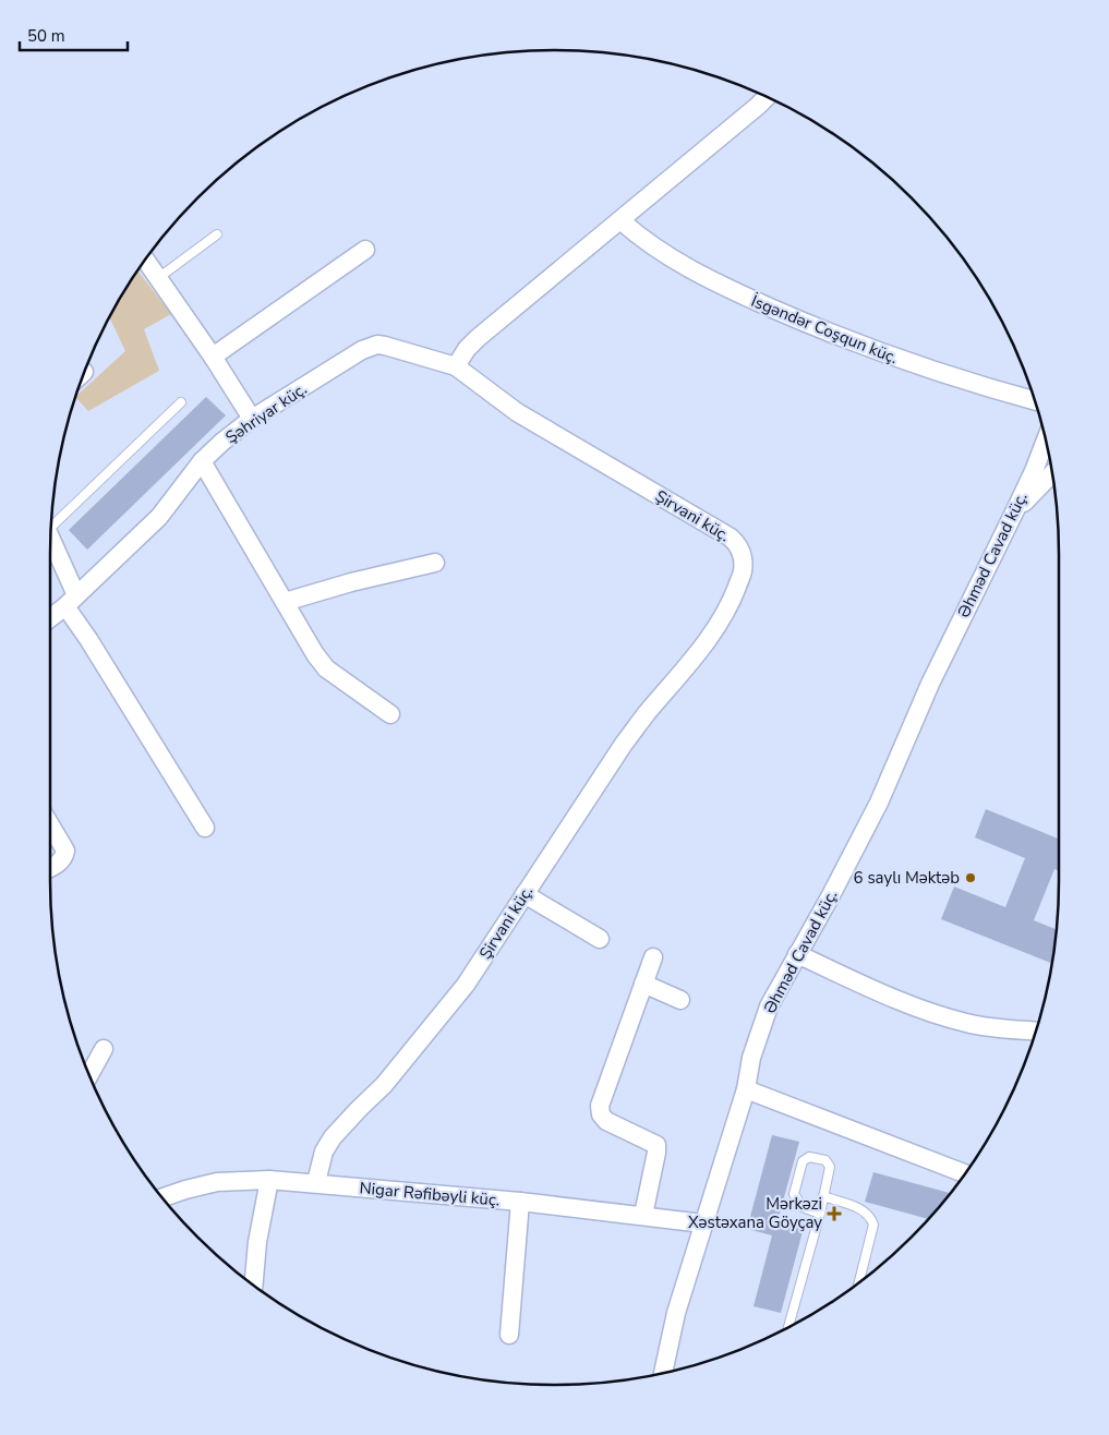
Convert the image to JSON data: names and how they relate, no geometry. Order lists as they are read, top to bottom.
{
  "streets": {
    "street": [
      "İsgəndər Coşqun küç.",
      "Şəhriyar küç.",
      "Şirvani küç.",
      "Əhməd Cavad küç.",
      "Nigar Rəfibəyli küç."
    ]
  },
  "crossings": [
    ["Şəhriyar küç.", "Şirvani küç."],
    ["Şirvani küç.", "Nigar Rəfibəyli küç."],
    ["Əhməd Cavad küç.", "Nigar Rəfibəyli küç."]
  ],
  "places": {
    "other": ["6 saylı Məktəb"],
    "health": ["Mərkəzi Xəstəxana Göyçay"]
  },
  "scale_bar": "50 m"
}
